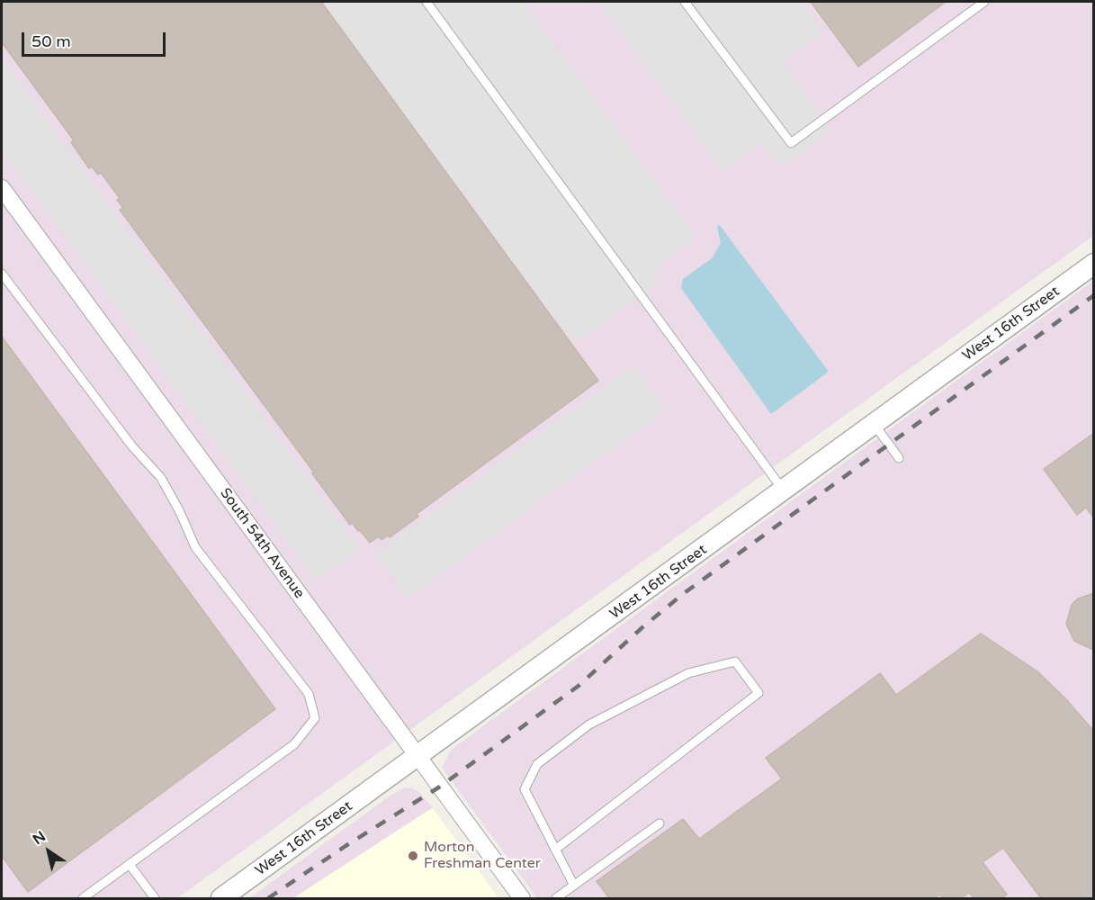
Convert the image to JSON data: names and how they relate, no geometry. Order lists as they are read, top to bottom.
{
  "streets": {
    "street": ["West 16th Street", "South 54th Avenue"]
  },
  "crossings": [
    ["West 16th Street", "South 54th Avenue"]
  ],
  "places": ["Morton Freshman Center"],
  "scale_bar": "50 m",
  "north": "top left"
}
